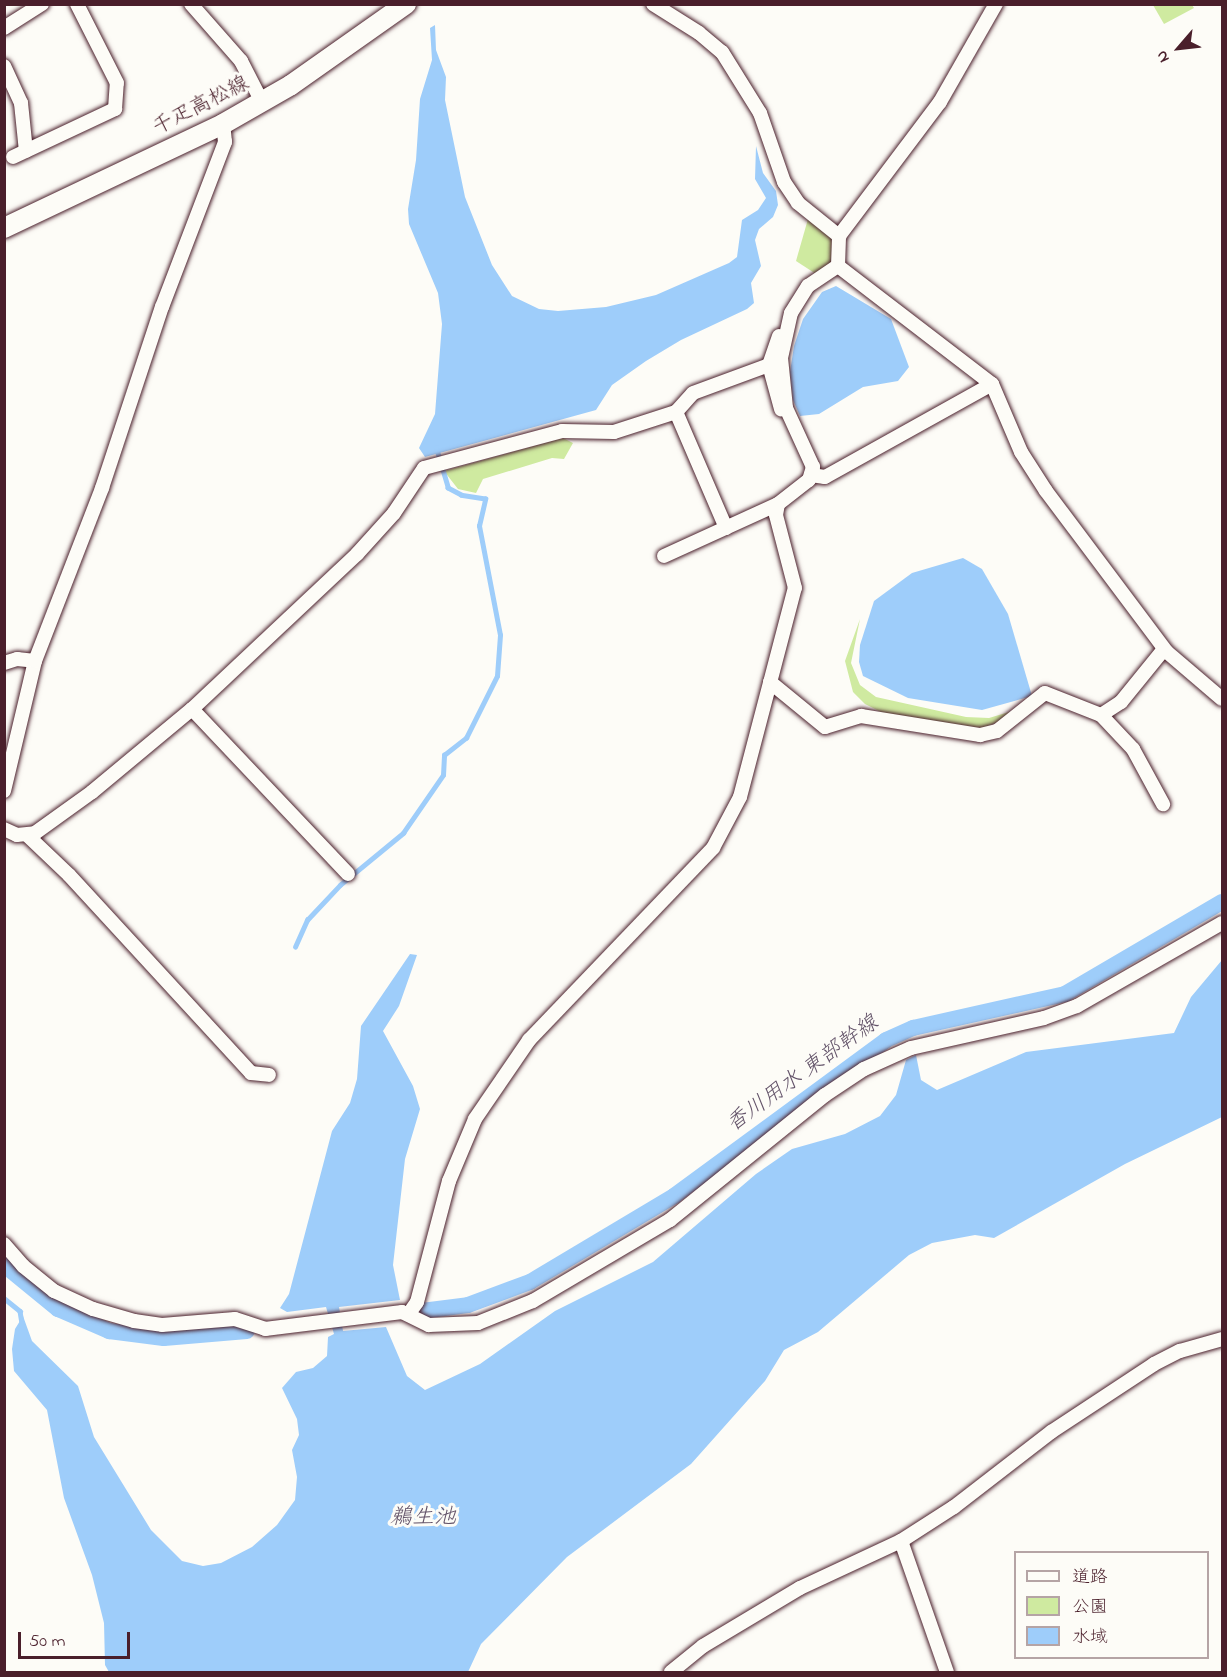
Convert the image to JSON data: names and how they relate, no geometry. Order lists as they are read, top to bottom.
{
  "streets": {
    "main road": ["千疋高松線"]
  },
  "water": ["香川用水 東部幹線", "鵜生池"],
  "legend": ["道路", "公園", "水域"],
  "scale_bar": "50 m",
  "north": "bottom left"
}
